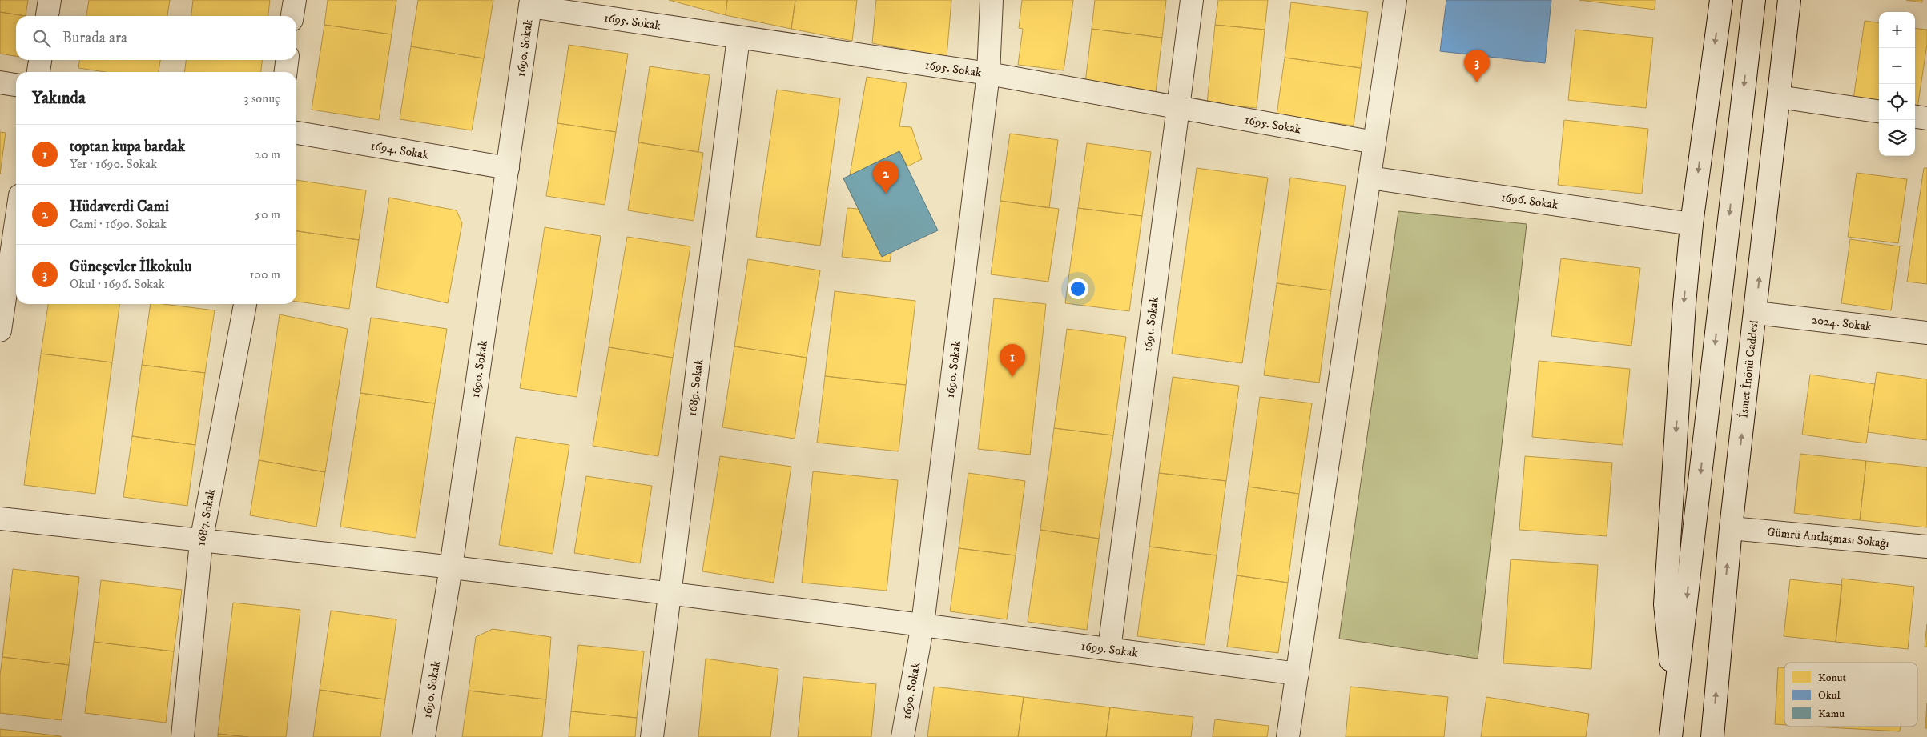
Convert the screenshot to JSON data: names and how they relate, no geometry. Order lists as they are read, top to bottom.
{
  "streets": {
    "street": [
      "1695. Sokak",
      "1690. Sokak",
      "1694. Sokak",
      "1696. Sokak",
      "2024. Sokak",
      "1691. Sokak",
      "İsmet İnönü Caddesi",
      "1689. Sokak",
      "1687. Sokak",
      "Gümrü Antlaşması Sokağı",
      "1699. Sokak"
    ]
  },
  "crossings": [
    ["1695. Sokak", "1690. Sokak"],
    ["1695. Sokak", "1691. Sokak"],
    ["1695. Sokak", "1689. Sokak"],
    ["1690. Sokak", "1694. Sokak"],
    ["1690. Sokak", "1699. Sokak"],
    ["2024. Sokak", "İsmet İnönü Caddesi"],
    ["1691. Sokak", "1699. Sokak"],
    ["İsmet İnönü Caddesi", "Gümrü Antlaşması Sokağı"],
    ["1689. Sokak", "1699. Sokak"],
    ["1687. Sokak", "1699. Sokak"]
  ],
  "legend": ["Konut", "Okul", "Kamu"],
  "page": {
    "map_buttons": ["+", "−"],
    "search": "Burada ara",
    "pins": ["3", "2", "1"],
    "heading": ["Yakında", "3 sonuç"],
    "list": [
      {
        "mark": "1",
        "name": "toptan kupa bardak",
        "note": "Yer · 1690. Sokak",
        "value": "20 m"
      },
      {
        "mark": "2",
        "name": "Hüdaverdi Cami",
        "note": "Cami · 1690. Sokak",
        "value": "50 m"
      },
      {
        "mark": "3",
        "name": "Güneşevler İlkokulu",
        "note": "Okul · 1696. Sokak",
        "value": "100 m"
      }
    ]
  }
}
